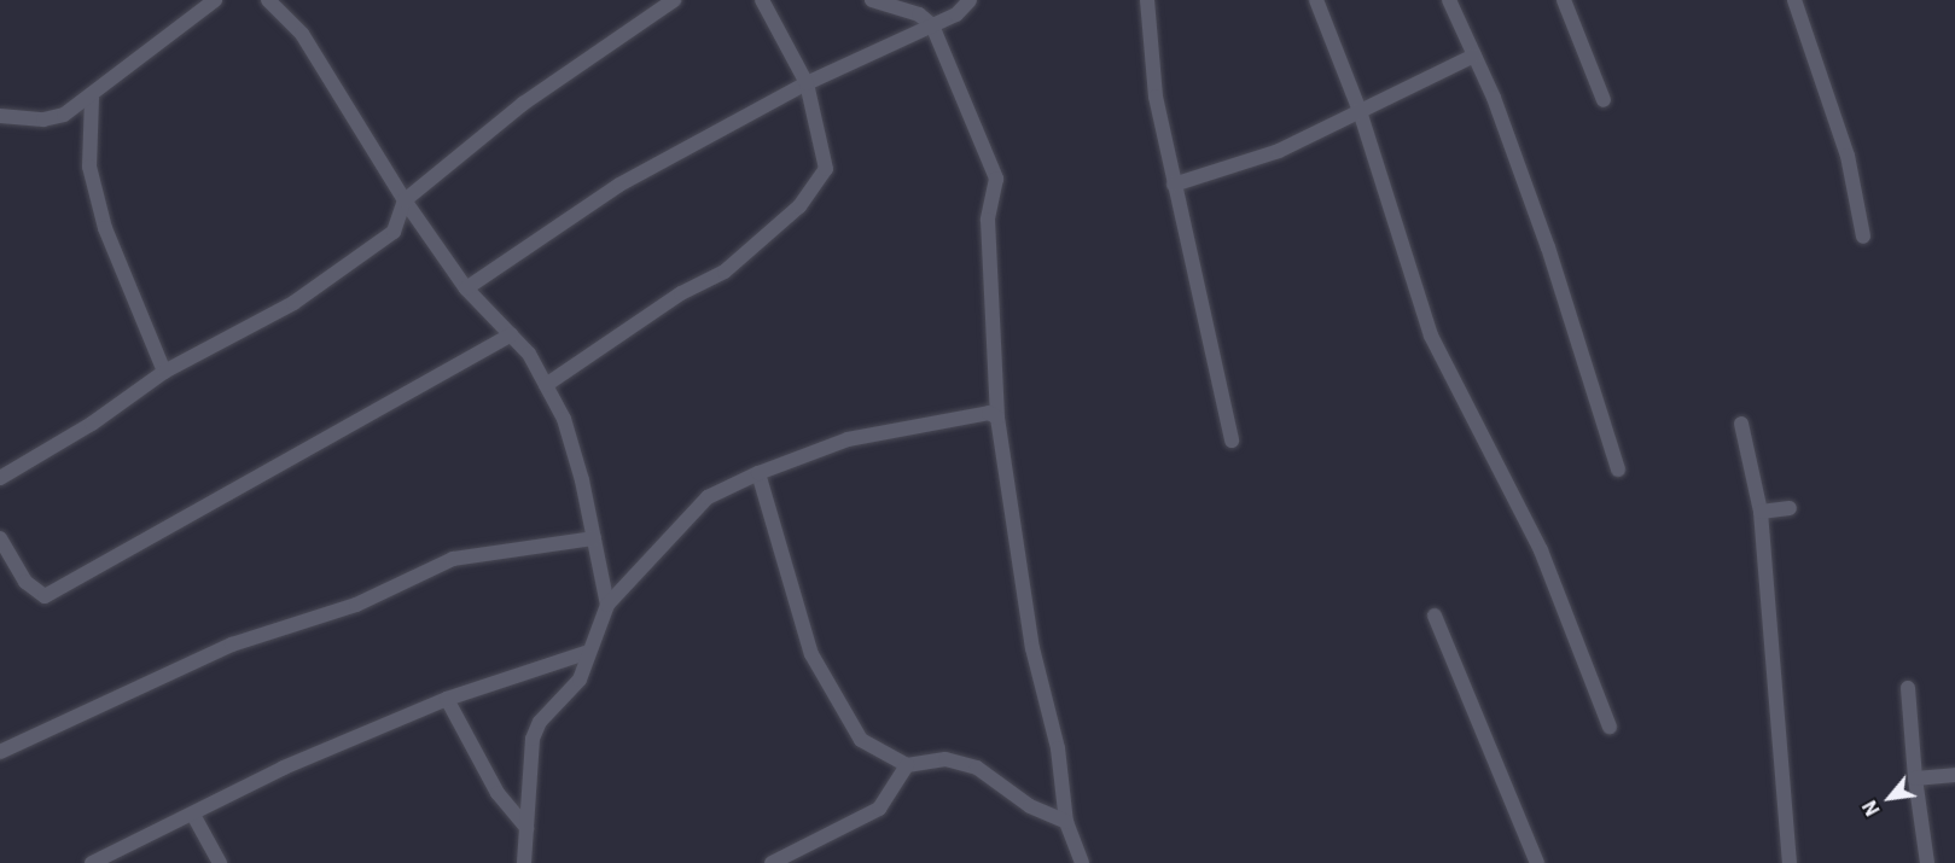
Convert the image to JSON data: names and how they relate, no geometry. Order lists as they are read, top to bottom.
{
  "north": "bottom left"
}
